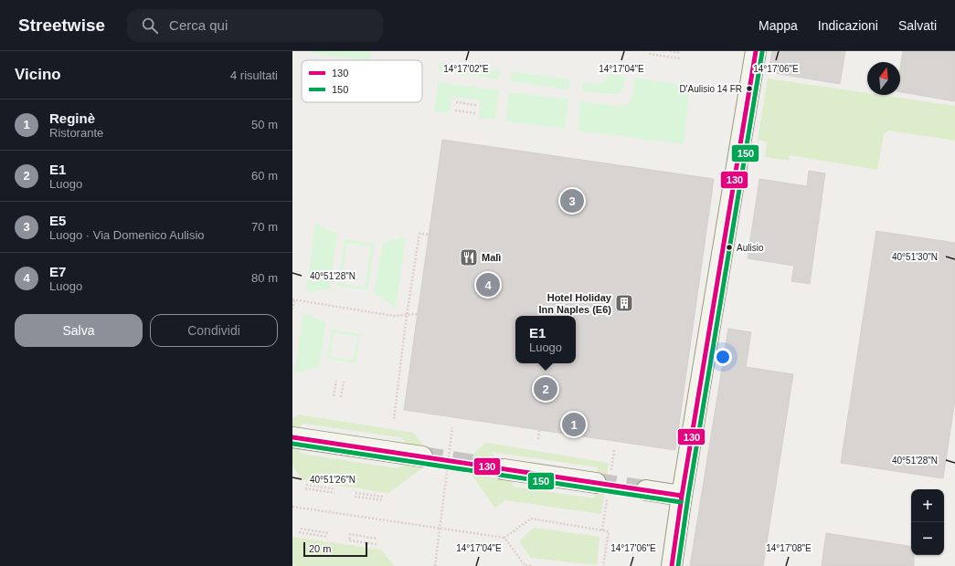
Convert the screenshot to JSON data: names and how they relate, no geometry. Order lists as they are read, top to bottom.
{
  "places": {
    "other": ["D'Aulisio 14 FR", "Aulisio"],
    "restaurant": ["Malì"],
    "building": ["Hotel Holiday Inn Naples (E6)"]
  },
  "lines": ["transit line 130", "transit line 150"],
  "legend": ["130", "150"],
  "scale_bar": "20 m",
  "north": "top",
  "page": {
    "header": "Streetwise",
    "search": "Cerca qui",
    "nav": ["Mappa", "Indicazioni", "Salvati"],
    "heading": ["Vicino", "4 risultati"],
    "list": [
      {
        "mark": "1",
        "name": "Reginè",
        "note": "Ristorante",
        "value": "50 m"
      },
      {
        "mark": "2",
        "name": "E1",
        "note": "Luogo",
        "value": "60 m"
      },
      {
        "mark": "3",
        "name": "E5",
        "note": "Luogo · Via Domenico Aulisio",
        "value": "70 m"
      },
      {
        "mark": "4",
        "name": "E7",
        "note": "Luogo",
        "value": "80 m"
      }
    ],
    "pins": [
      "3",
      "4",
      "2",
      "1"
    ],
    "buttons": ["Salva", "Condividi"],
    "popup": ["E1", "Luogo"],
    "map_buttons": ["+", "−"],
    "scale": "20 m"
  },
  "coordinates": [
    "14°17'02\"E",
    "14°17'04\"E",
    "14°17'06\"E",
    "40°51'30\"N",
    "40°51'28\"N",
    "40°51'26\"N",
    "14°17'08\"E"
  ]
}
